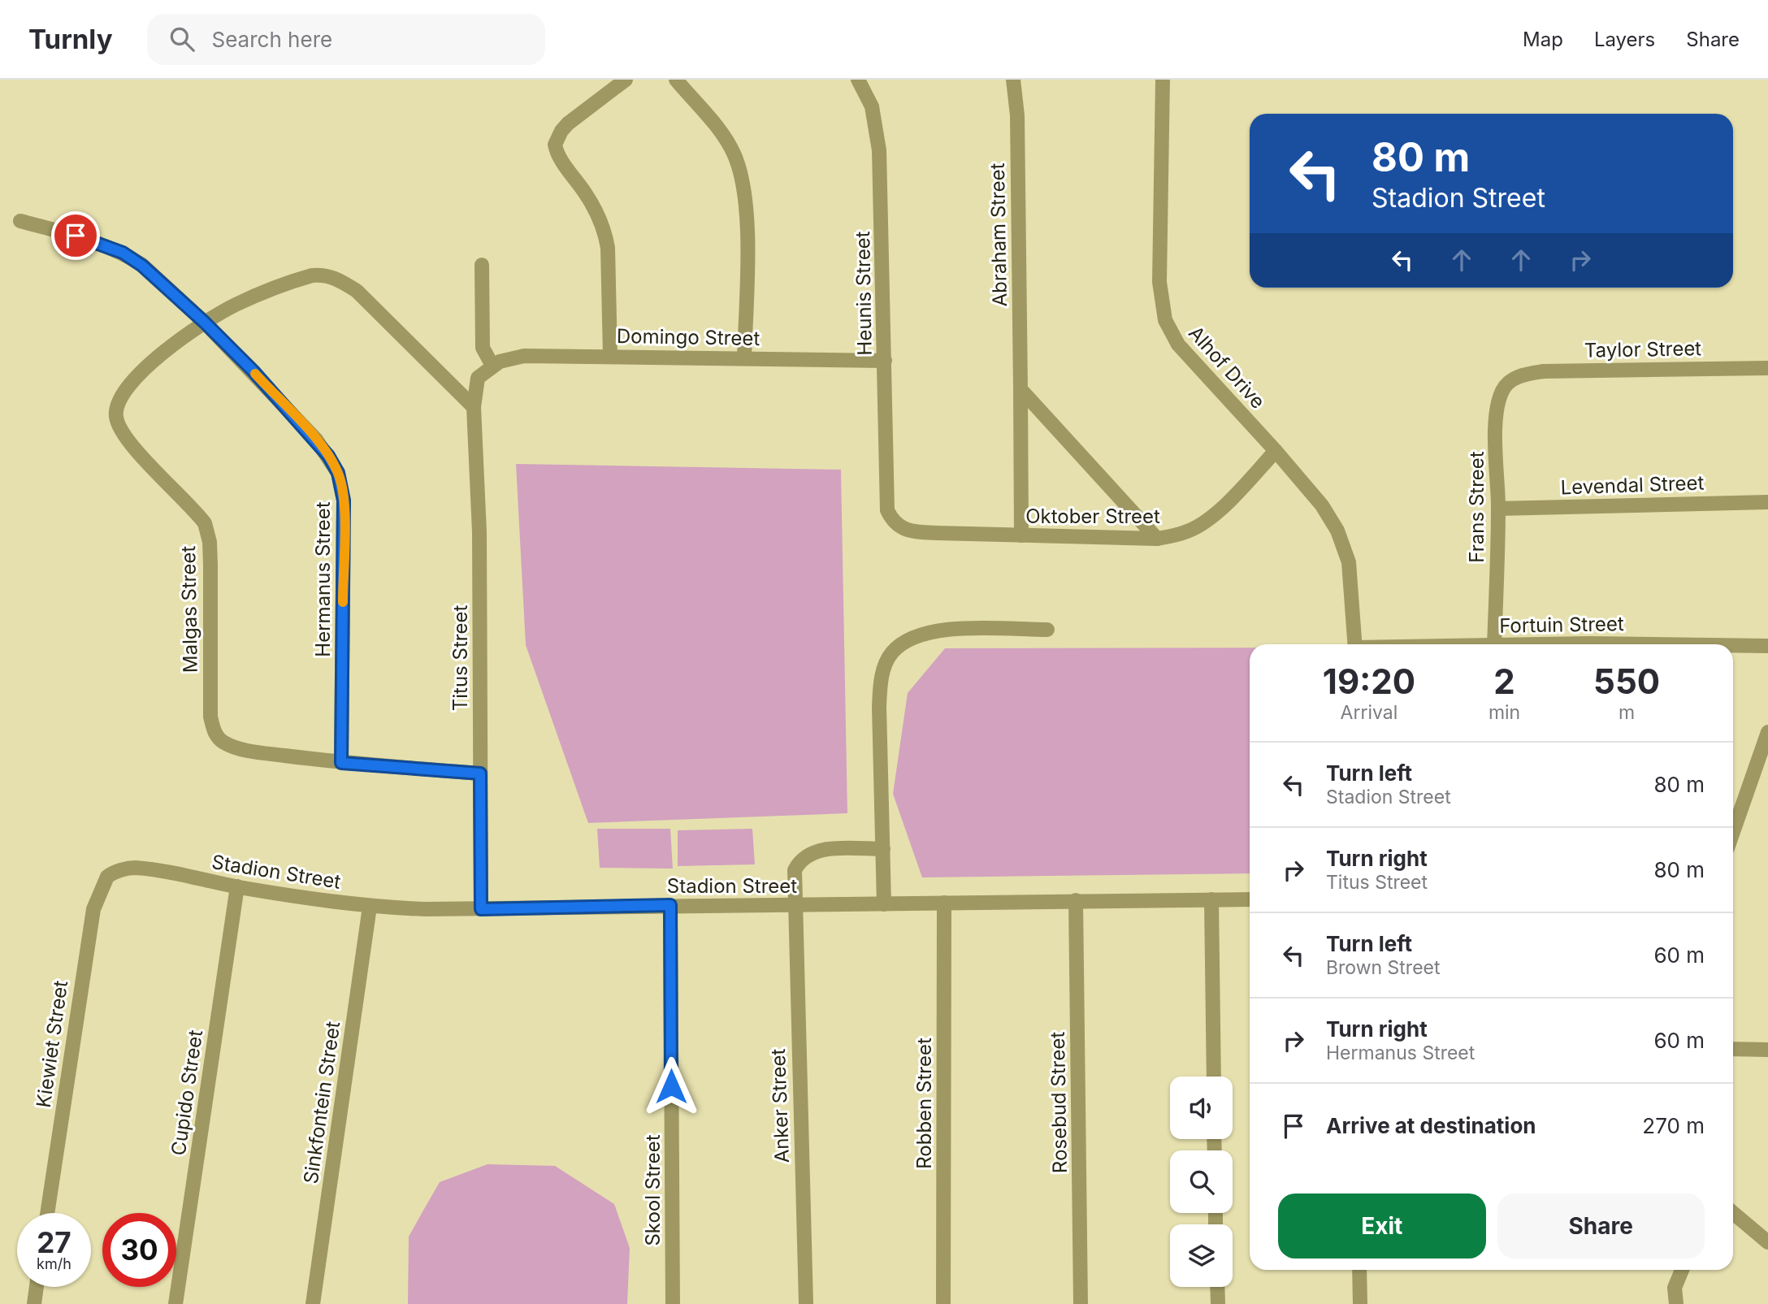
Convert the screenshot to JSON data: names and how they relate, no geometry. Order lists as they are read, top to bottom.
{
  "streets": {
    "street": [
      "Abraham Street",
      "Heunis Street",
      "Domingo Street",
      "Taylor Street",
      "Alhof Drive",
      "Levendal Street",
      "Frans Street",
      "Oktober Street",
      "Hermanus Street",
      "Malgas Street",
      "Fortuin Street",
      "Titus Street",
      "Stadion Street",
      "Kiewiet Street",
      "Cupido Street",
      "Sinkfontein Street",
      "Rosebud Street",
      "Robben Street",
      "Anker Street",
      "Skool Street"
    ]
  },
  "crossings": [
    ["Abraham Street", "Oktober Street"],
    ["Heunis Street", "Domingo Street"],
    ["Heunis Street", "Oktober Street"],
    ["Domingo Street", "Titus Street"],
    ["Taylor Street", "Frans Street"],
    ["Alhof Drive", "Oktober Street"],
    ["Levendal Street", "Frans Street"],
    ["Hermanus Street", "Malgas Street"],
    ["Titus Street", "Stadion Street"],
    ["Stadion Street", "Kiewiet Street"],
    ["Stadion Street", "Cupido Street"],
    ["Stadion Street", "Sinkfontein Street"],
    ["Stadion Street", "Rosebud Street"],
    ["Stadion Street", "Robben Street"],
    ["Stadion Street", "Anker Street"],
    ["Stadion Street", "Skool Street"]
  ],
  "page": {
    "header": "Turnly",
    "search": "Search here",
    "nav": ["Map", "Layers", "Share"],
    "turn": ["80 m", "Stadion Street"],
    "eta": [
      "19:20",
      "Arrival",
      "2",
      "min",
      "550",
      "m"
    ],
    "list": [
      {
        "name": "Turn left",
        "note": "Stadion Street",
        "value": "80 m"
      },
      {
        "name": "Turn right",
        "note": "Titus Street",
        "value": "80 m"
      },
      {
        "name": "Turn left",
        "note": "Brown Street",
        "value": "60 m"
      },
      {
        "name": "Turn right",
        "note": "Hermanus Street",
        "value": "60 m"
      },
      {
        "name": "Arrive at destination",
        "value": "270 m"
      }
    ],
    "buttons": ["Exit", "Share"],
    "speed": "27 km/h",
    "limit": "30"
  }
}
